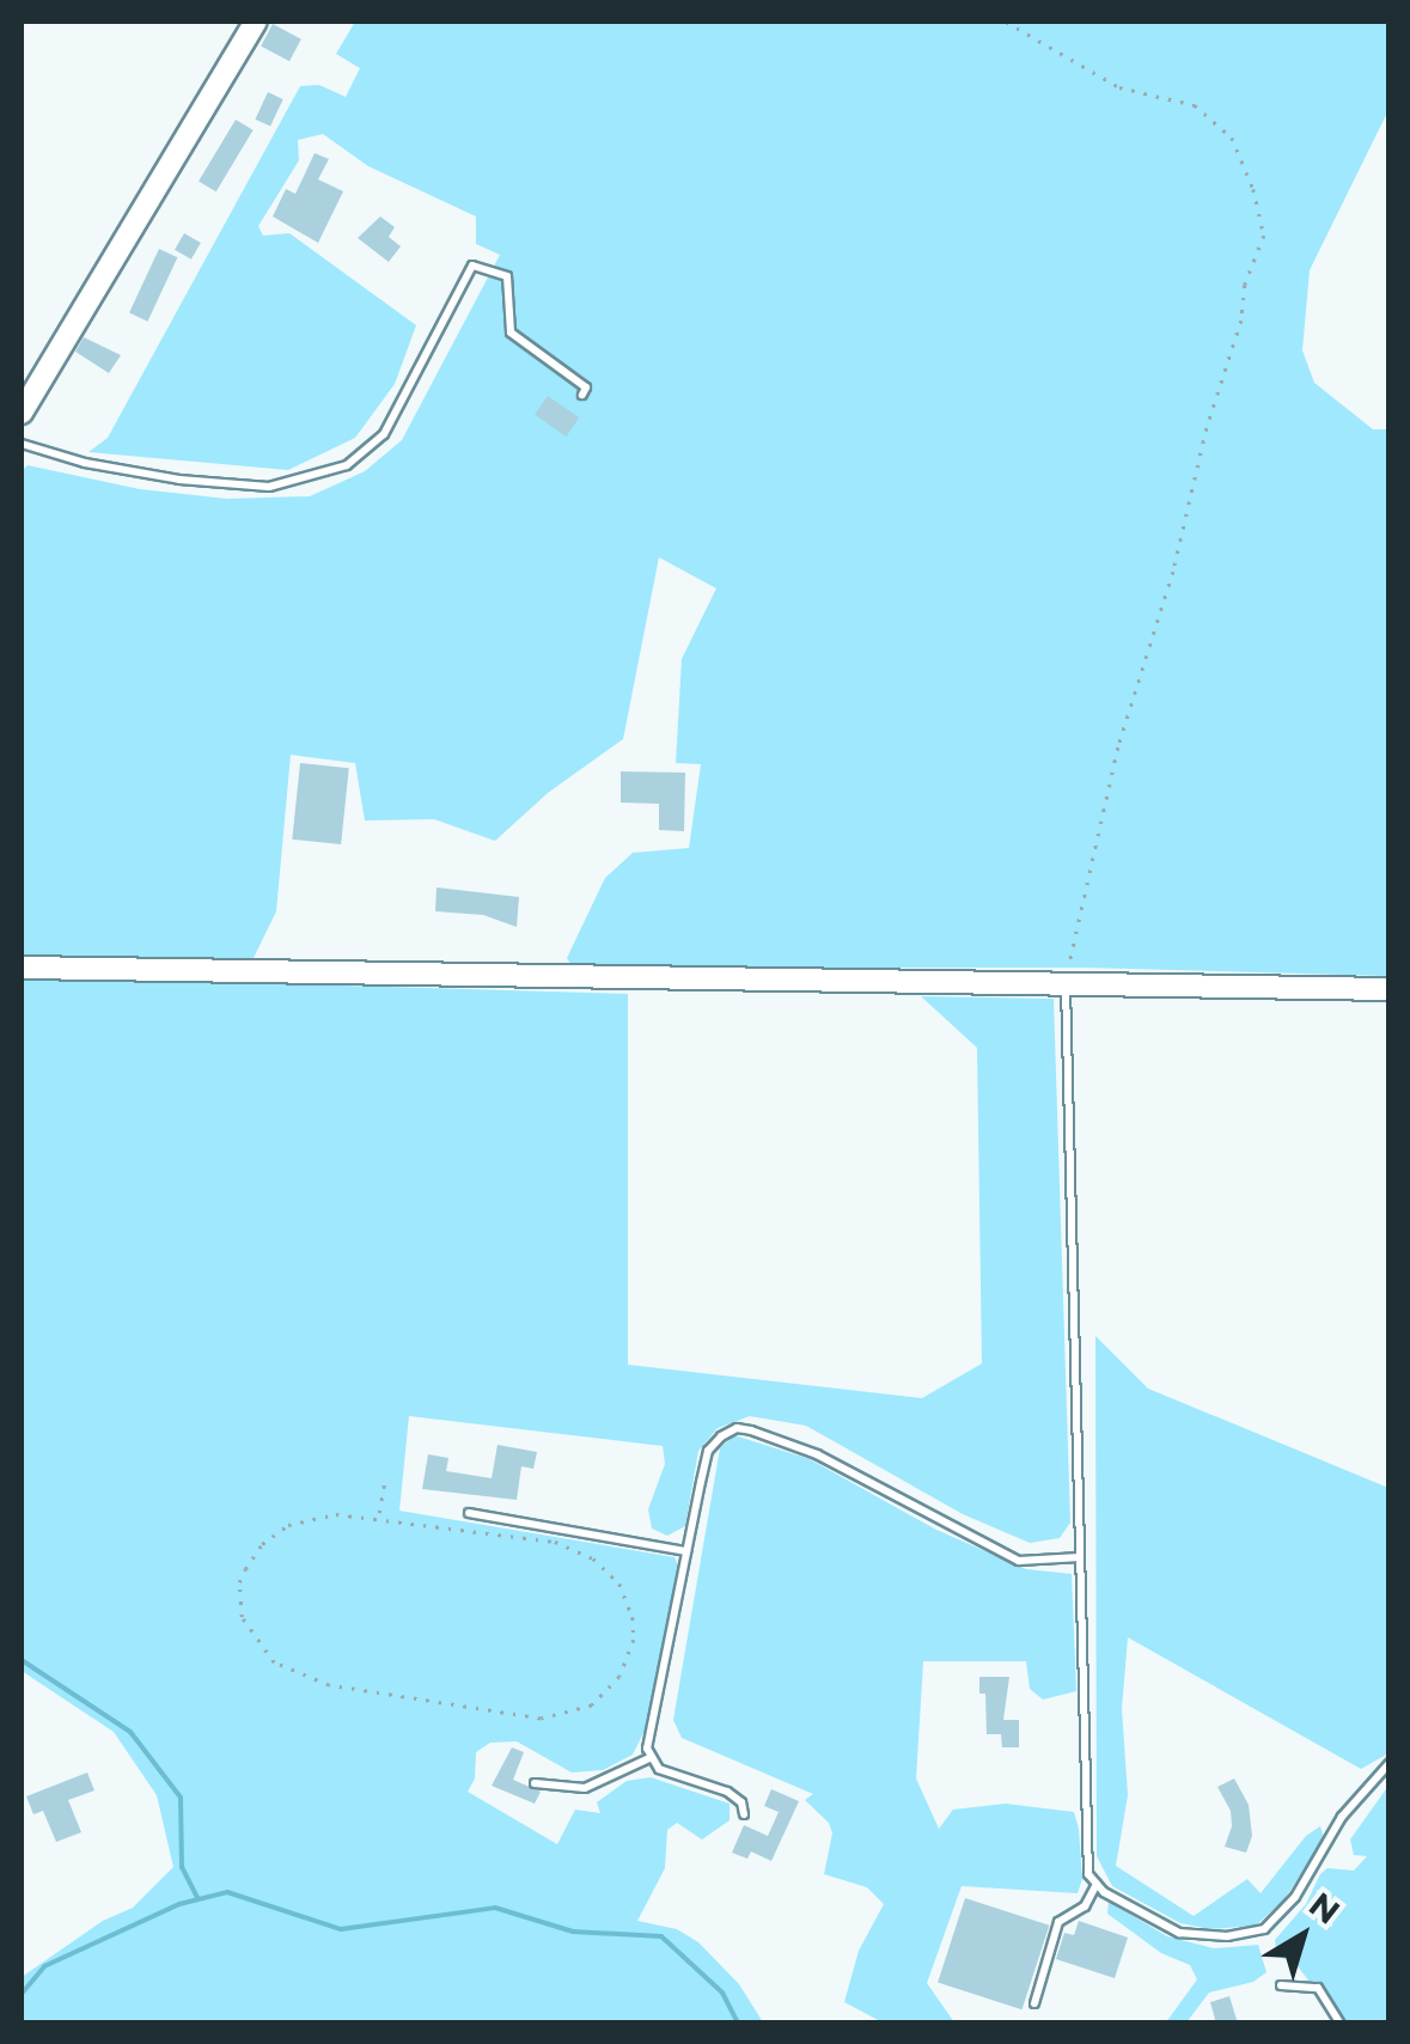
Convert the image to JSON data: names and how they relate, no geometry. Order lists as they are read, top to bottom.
{
  "north": "top right"
}
